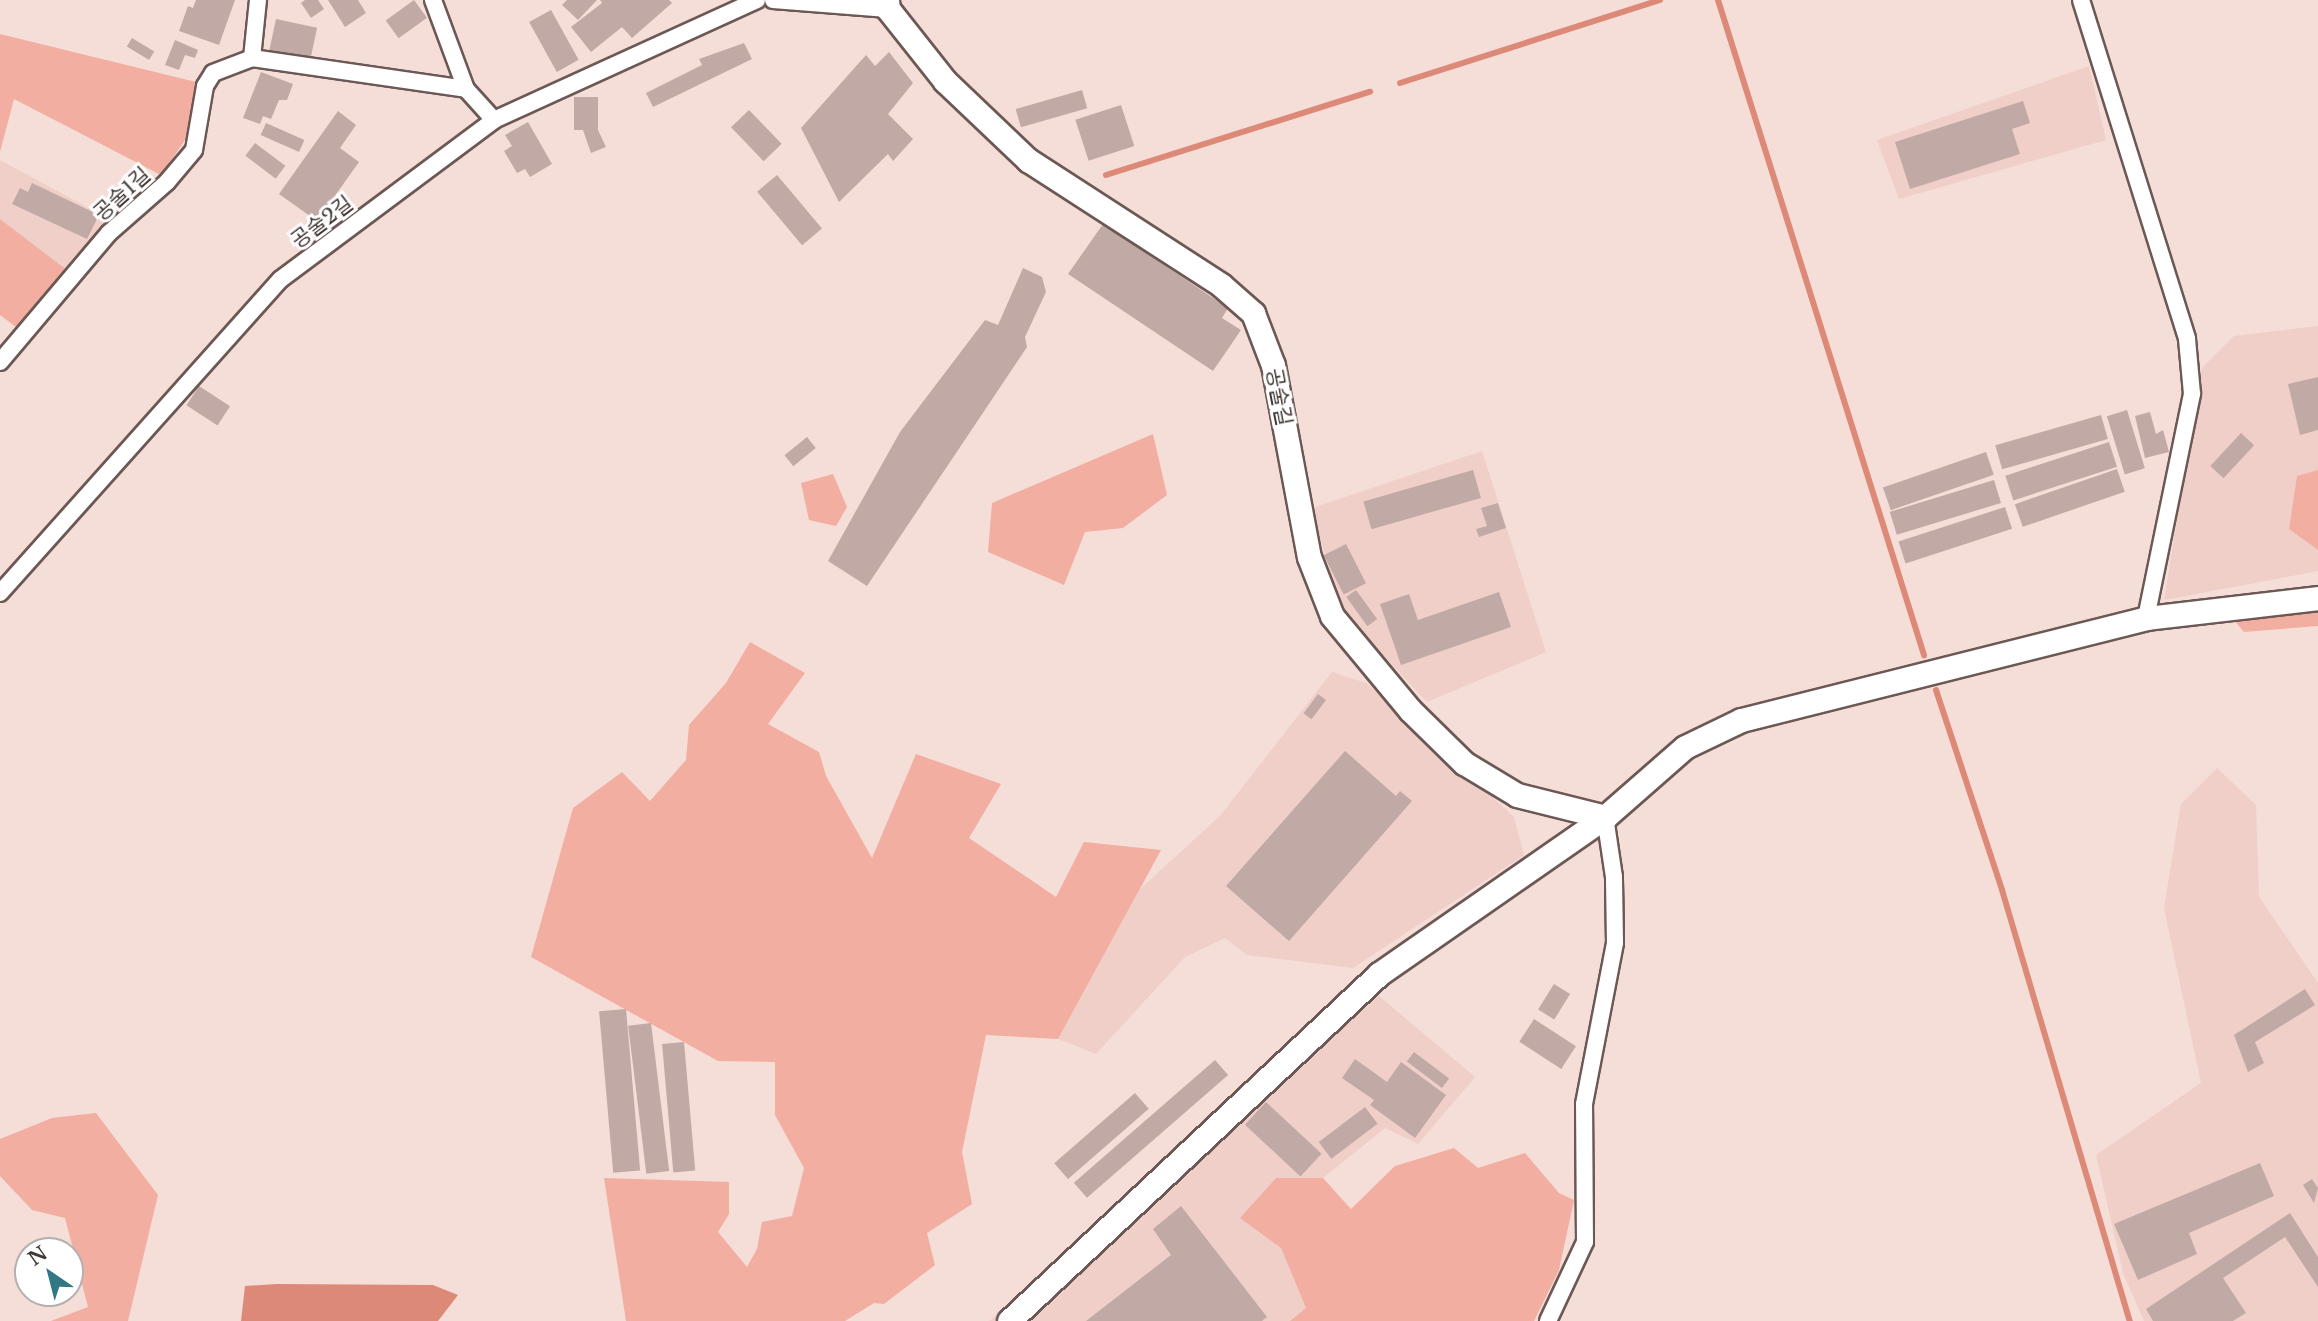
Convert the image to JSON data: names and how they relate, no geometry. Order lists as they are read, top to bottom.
{
  "streets": {
    "street": ["공술1길", "공술2길", "공술길"]
  },
  "north": "top left"
}
